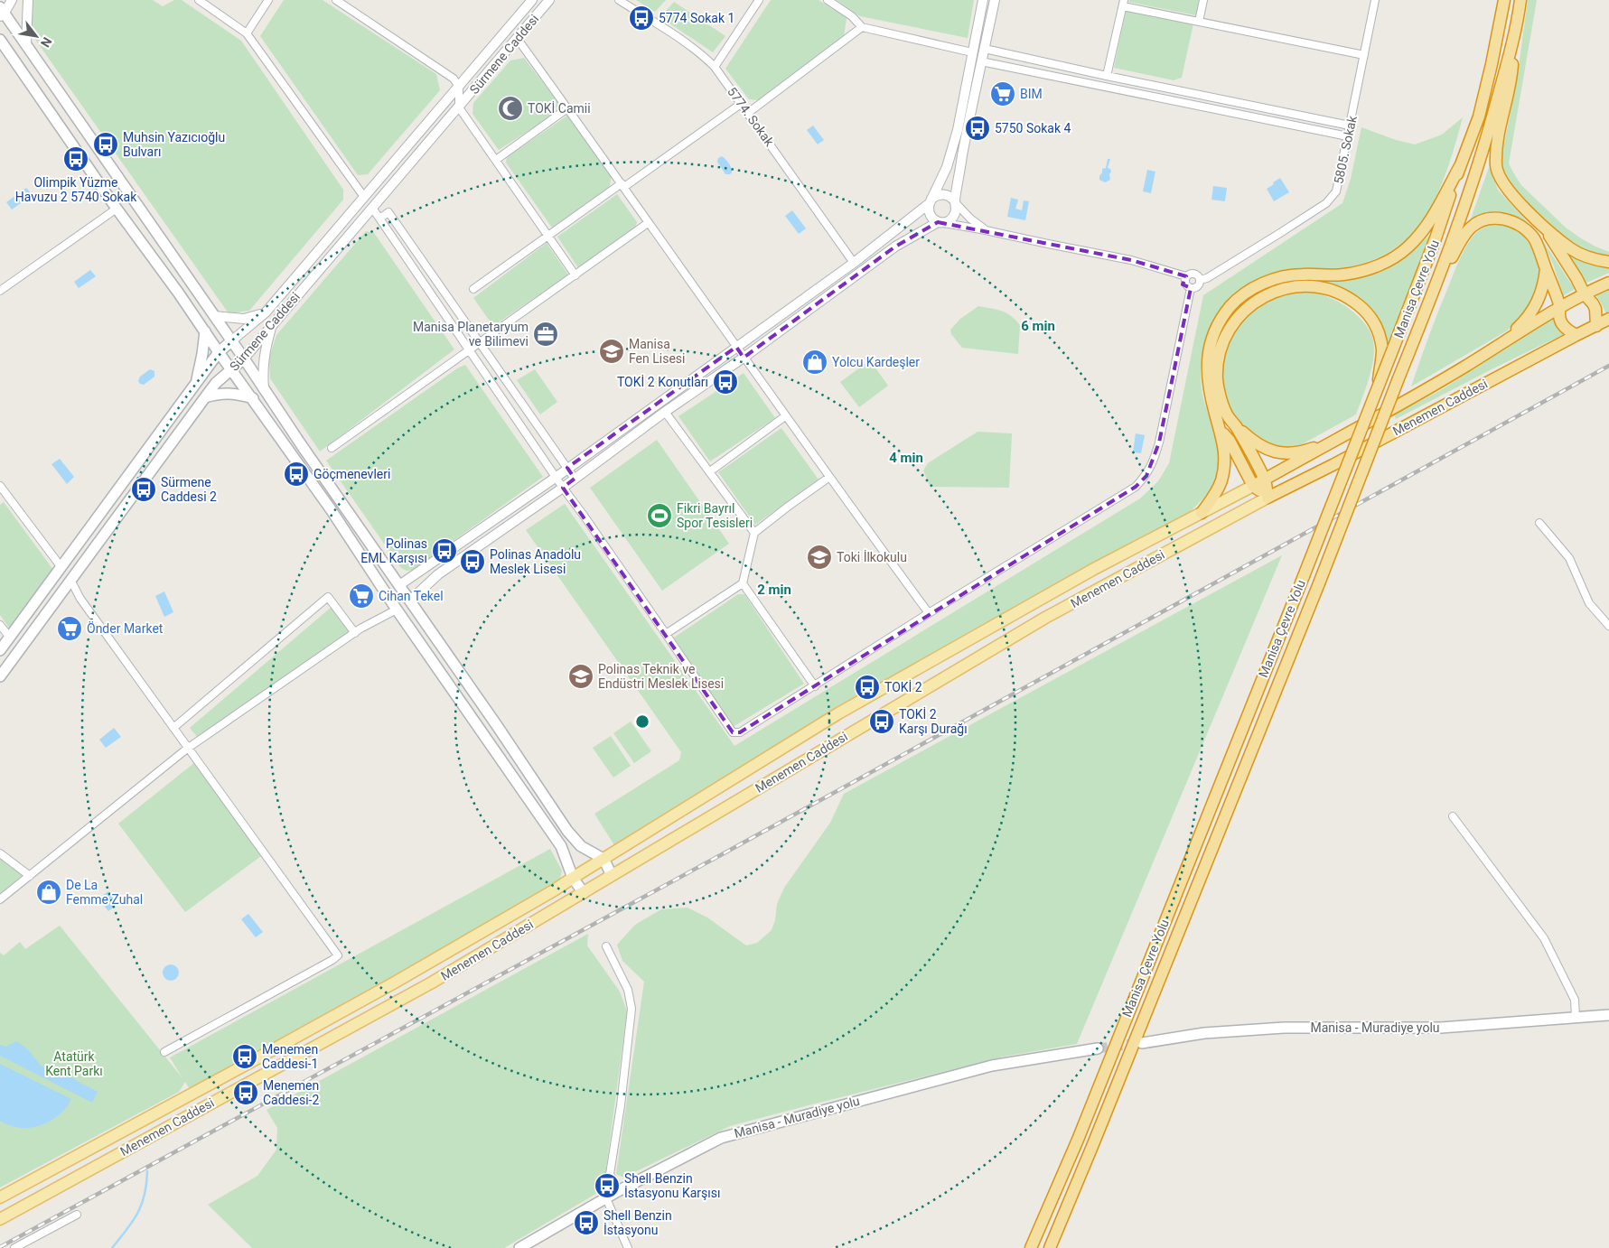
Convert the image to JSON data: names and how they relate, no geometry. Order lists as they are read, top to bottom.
{
  "streets": {
    "highway": ["Manisa Çevre Yolu", "Menemen Caddesi"],
    "main road": ["Sürmene Caddesi", "Manisa - Muradiye yolu"],
    "street": ["5774. Sokak", "5805. Sokak"]
  },
  "parks": ["Atatürk Kent Parkı"],
  "places": {
    "bus stop": [
      "5774 Sokak 1",
      "5750 Sokak 4",
      "Muhsin Yazıcıoğlu Bulvarı",
      "Olimpik Yüzme Havuzu 2 5740 Sokak",
      "TOKİ 2 Konutları",
      "Göçmenevleri",
      "Sürmene Caddesi 2",
      "Polinas EML Karşısı",
      "Polinas Anadolu Meslek Lisesi",
      "TOKİ 2",
      "TOKİ 2 Karşı Durağı",
      "Menemen Caddesi-1",
      "Menemen Caddesi-2",
      "Shell Benzin İstasyonu Karşısı",
      "Shell Benzin İstasyonu"
    ],
    "supermarket": ["BIM", "Cihan Tekel", "Önder Market"],
    "mosque": ["TOKİ Camii"],
    "office": ["Manisa Planetaryum ve Bilimevi"],
    "school or university": ["Manisa Fen Lisesi", "Toki İlkokulu", "Polinas Teknik ve Endüstri Meslek Lisesi"],
    "shop": ["Yolcu Kardeşler", "De La Femme Zuhal"],
    "sports": ["Fikri Bayrıl Spor Tesisleri"]
  },
  "north": "bottom right",
  "rings": ["6 min", "4 min", "2 min"]
}
